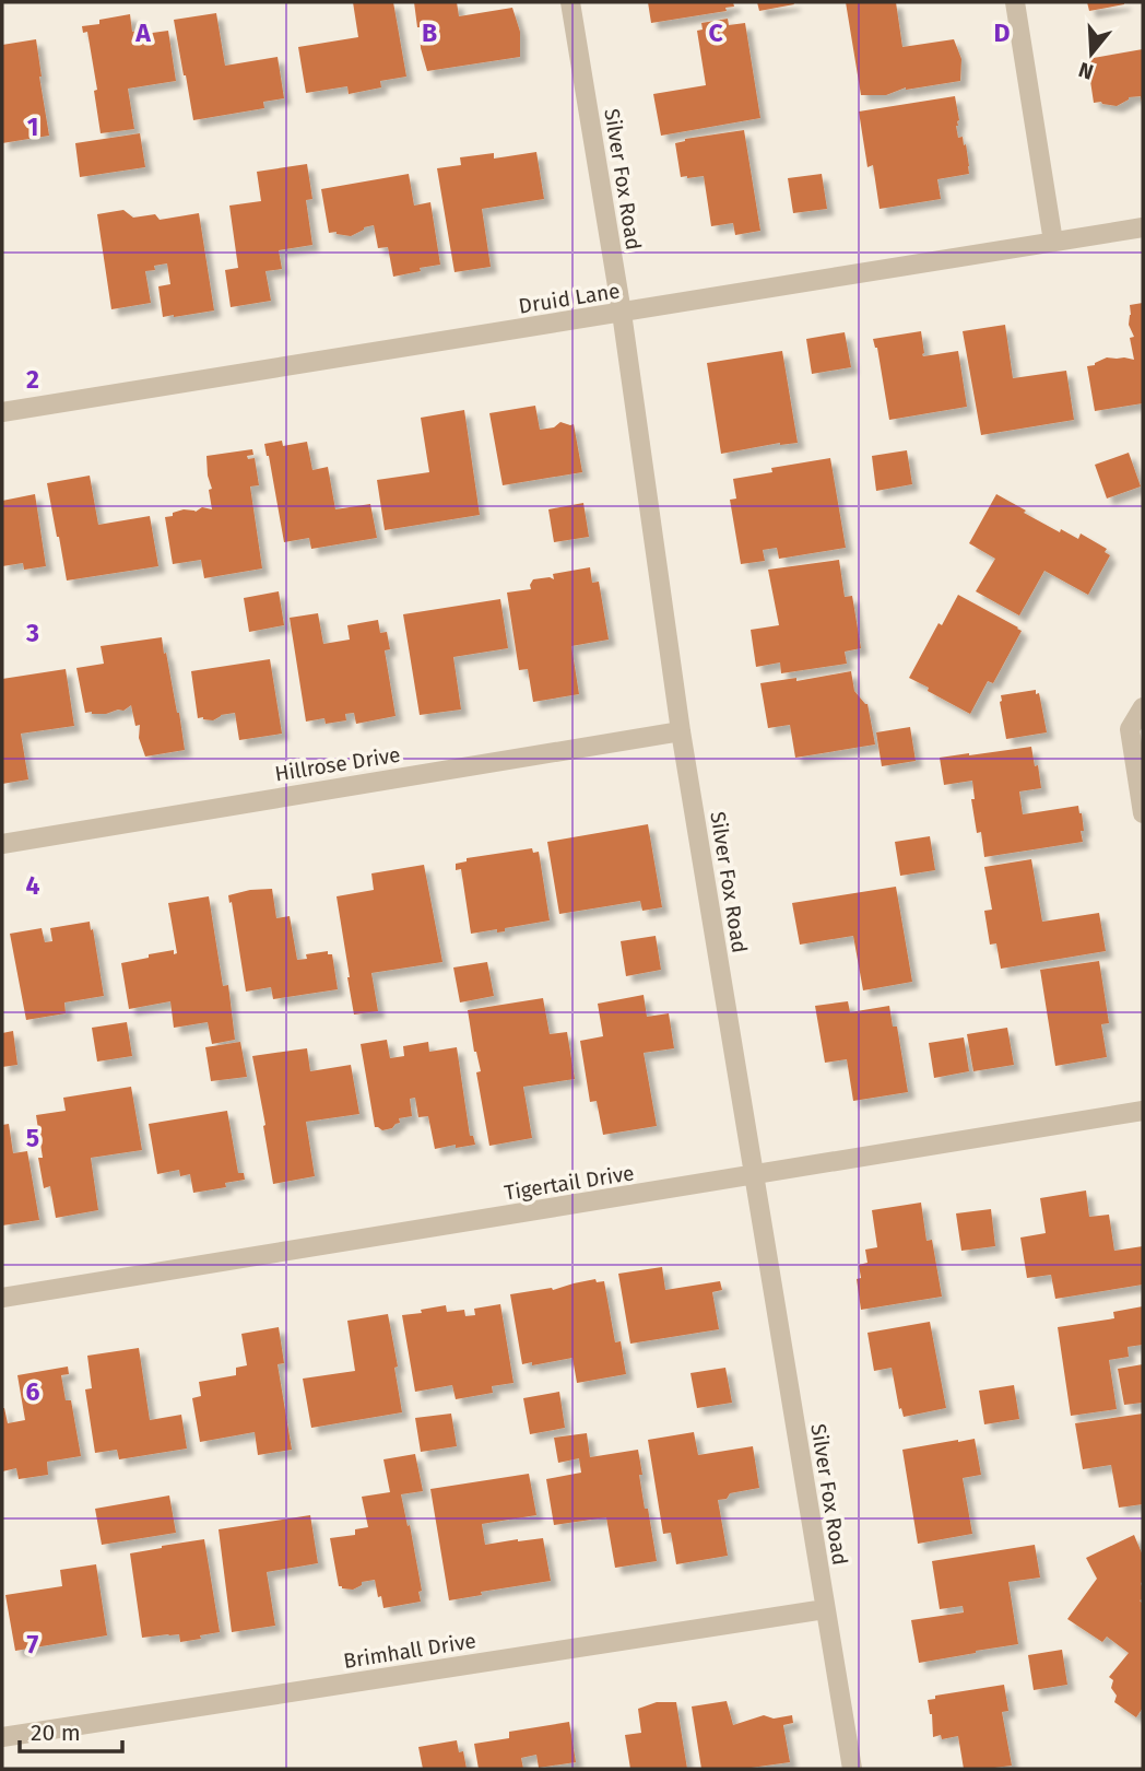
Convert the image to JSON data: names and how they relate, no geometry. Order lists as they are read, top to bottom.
{
  "streets": {
    "street": [
      "Silver Fox Road",
      "Druid Lane",
      "Hillrose Drive",
      "Tigertail Drive",
      "Brimhall Drive"
    ]
  },
  "crossings": [
    ["Silver Fox Road", "Druid Lane"],
    ["Silver Fox Road", "Hillrose Drive"],
    ["Silver Fox Road", "Tigertail Drive"],
    ["Silver Fox Road", "Brimhall Drive"]
  ],
  "scale_bar": "20 m",
  "north": "bottom",
  "grid": {
    "columns": [
      "A",
      "B",
      "C",
      "D"
    ],
    "rows": [
      "1",
      "2",
      "3",
      "4",
      "5",
      "6",
      "7"
    ]
  }
}
